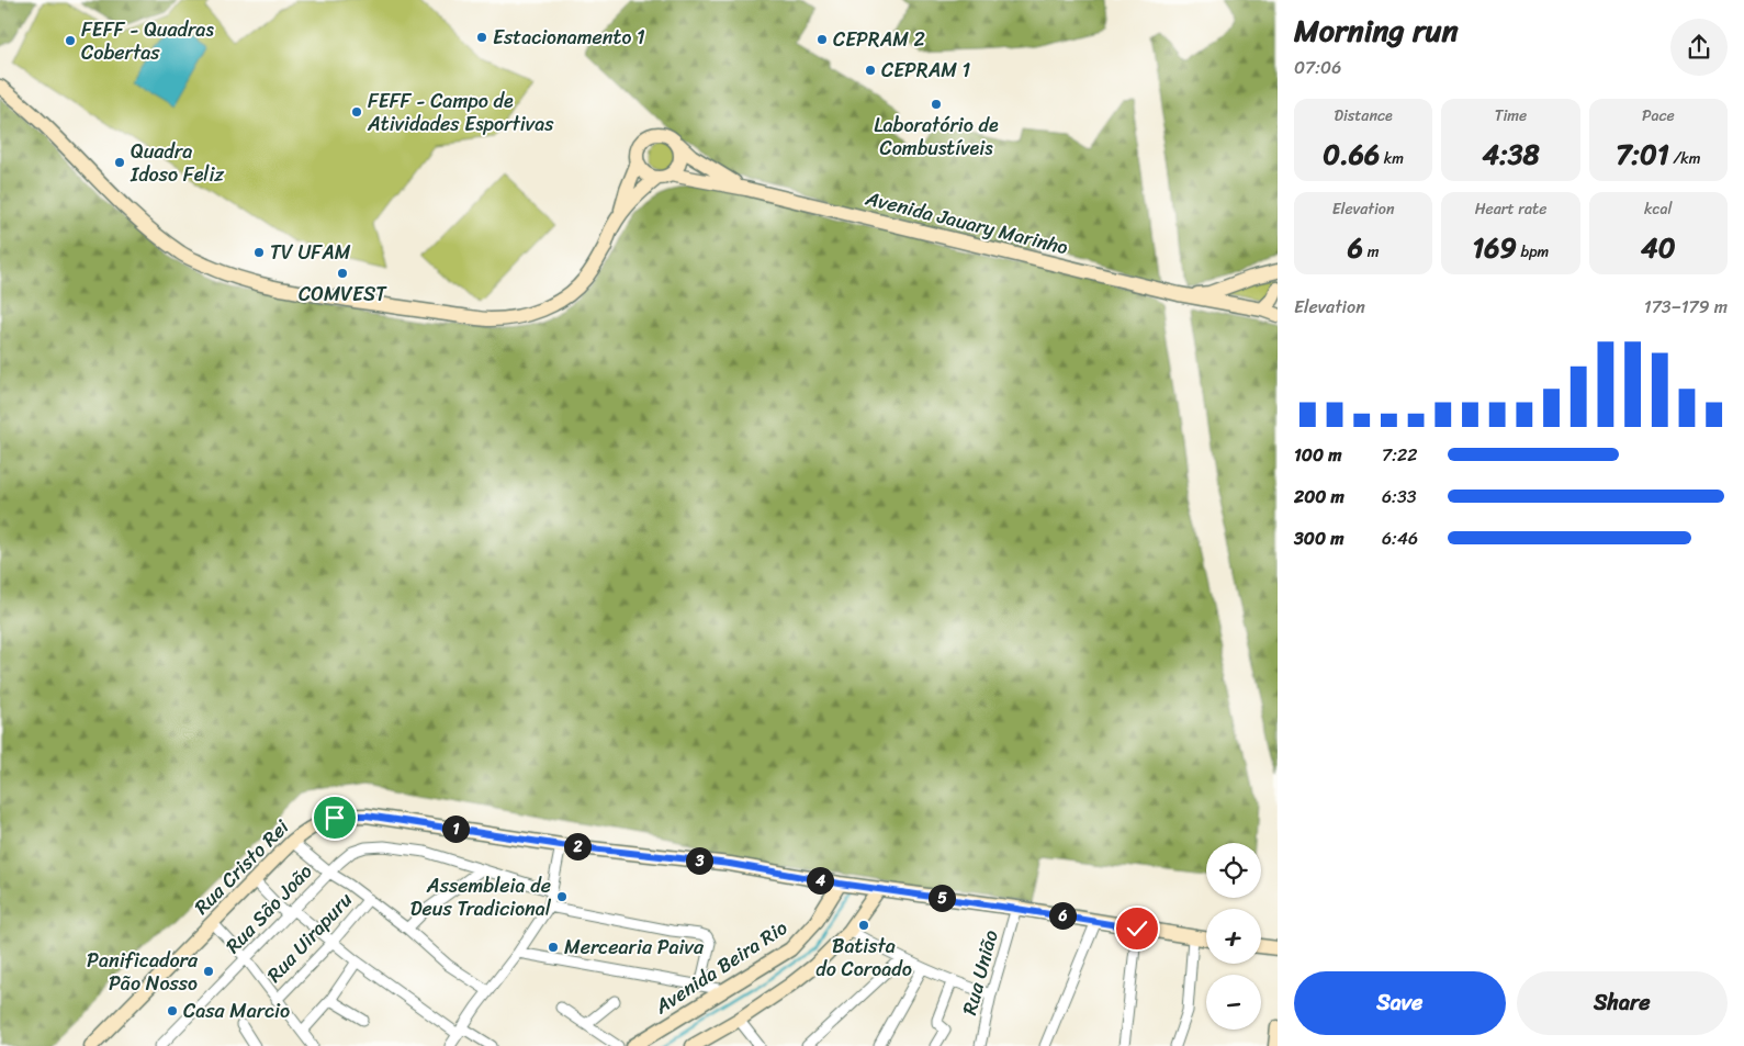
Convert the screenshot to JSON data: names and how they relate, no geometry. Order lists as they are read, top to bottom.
{
  "streets": {
    "street": [
      "Avenida Jauary Marinho",
      "Rua Cristo Rei",
      "Rua São João",
      "Rua Uirapuru",
      "Avenida Beira Rio",
      "Rua União"
    ]
  },
  "crossings": [
    ["Rua Cristo Rei", "Avenida Beira Rio"],
    ["Rua Cristo Rei", "Rua União"]
  ],
  "places": [
    "Estacionamento 1",
    "CEPRAM 2",
    "FEFF - Quadras Cobertas",
    "CEPRAM 1",
    "Laboratório de Combustíveis",
    "FEFF - Campo de Atividades Esportivas",
    "Quadra Idoso Feliz",
    "TV UFAM",
    "COMVEST",
    "Assembleia de Deus Tradicional",
    "Batista do Coroado",
    "Mercearia Paiva",
    "Panificadora Pão Nosso",
    "Casa Marcio"
  ],
  "page": {
    "heading": ["Morning run", "07:06"],
    "stats": [
      ["Distance", "0.66 km"],
      ["Time", "4:38"],
      ["Pace", "7:01 /km"],
      ["Elevation", "6 m"],
      ["Heart rate", "169 bpm"],
      ["kcal", "40"]
    ],
    "chart": ["Elevation", "173–179 m"],
    "list": [
      {
        "name": "100 m",
        "note": "7:22"
      },
      {
        "name": "200 m",
        "note": "6:33"
      },
      {
        "name": "300 m",
        "note": "6:46"
      }
    ],
    "pins": [
      "1",
      "2",
      "3",
      "4",
      "5",
      "6"
    ],
    "map_buttons": ["+", "−"],
    "buttons": ["Save", "Share"]
  }
}
